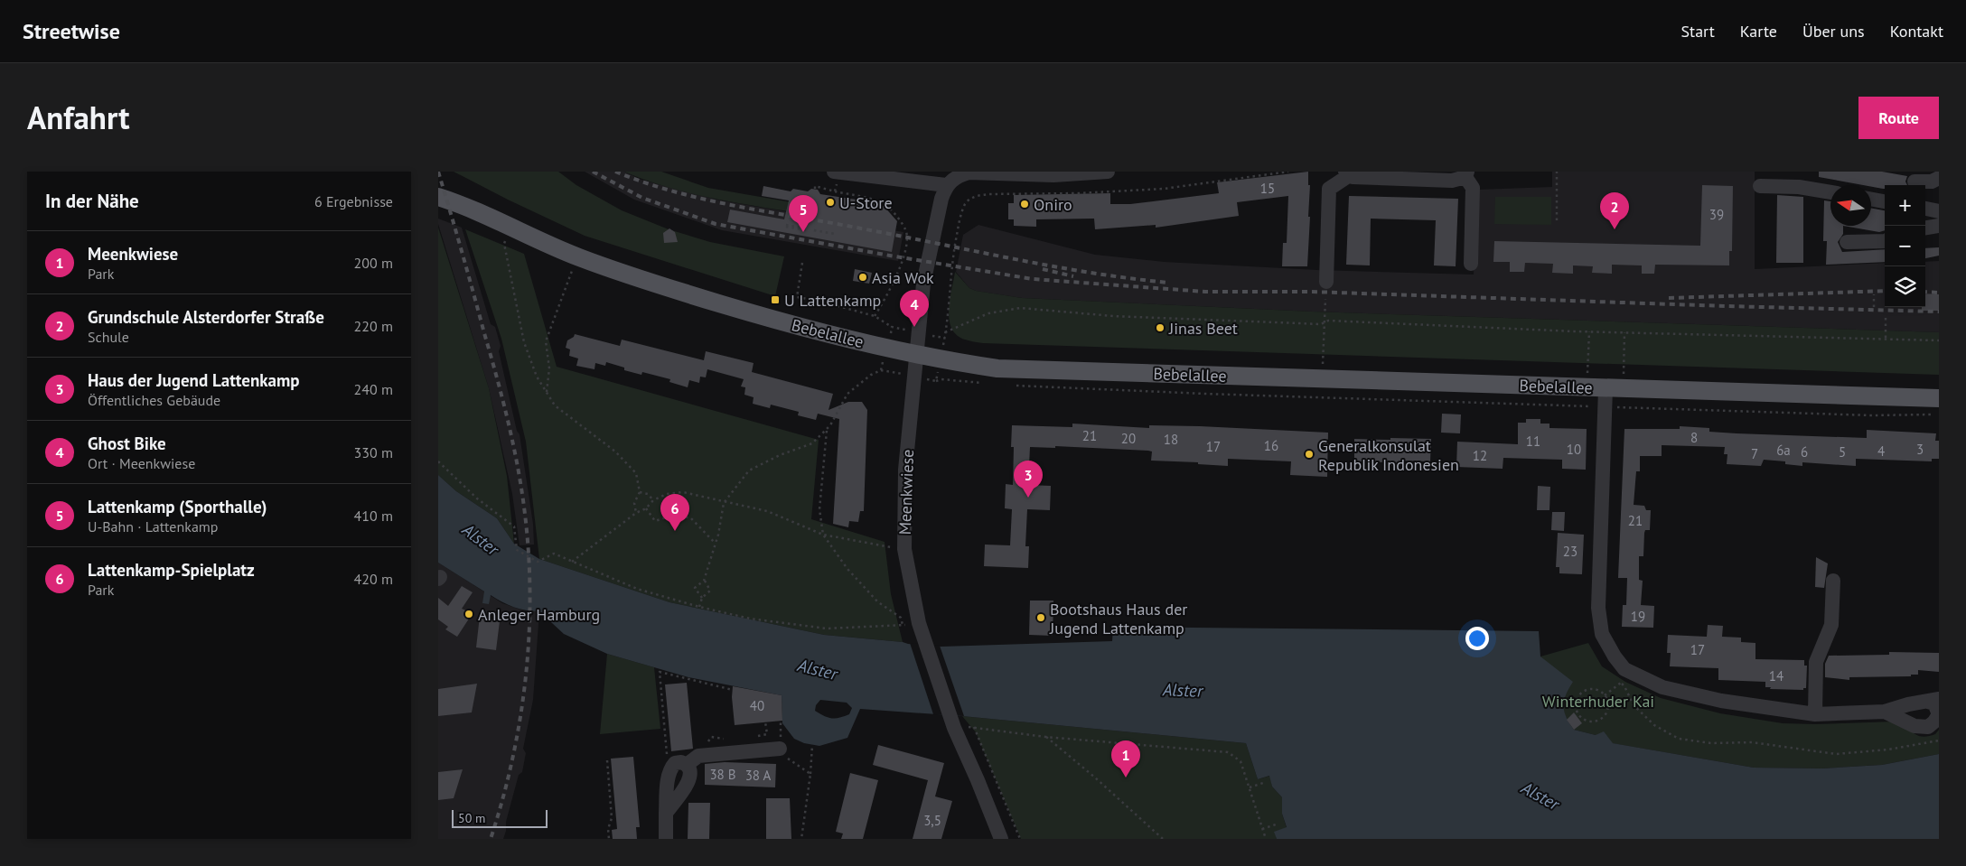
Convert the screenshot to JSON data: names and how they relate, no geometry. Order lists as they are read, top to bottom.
{
  "streets": {
    "main road": ["Bebelallee"],
    "street": ["Meenkwiese"]
  },
  "crossings": [
    ["Bebelallee", "Meenkwiese"]
  ],
  "water": ["Alster"],
  "parks": ["Winterhuder Kai"],
  "places": {
    "other": [
      "U-Store",
      "Oniro",
      "Asia Wok",
      "Jinas Beet",
      "Generalkonsulat Republik Indonesien",
      "Anleger Hamburg",
      "Bootshaus Haus der Jugend Lattenkamp"
    ],
    "transit": ["U Lattenkamp"]
  },
  "house_numbers": [
    "15",
    "39",
    "21",
    "8",
    "20",
    "18",
    "11",
    "16",
    "17",
    "10",
    "3",
    "6a",
    "4",
    "6",
    "5",
    "7",
    "12",
    "21",
    "23",
    "19",
    "17",
    "14",
    "40",
    "38 B",
    "38 A",
    "3,5"
  ],
  "scale_bar": "50 m",
  "north": "left",
  "page": {
    "header": "Streetwise",
    "nav": [
      "Start",
      "Karte",
      "Über uns",
      "Kontakt"
    ],
    "title": "Anfahrt",
    "buttons": "Route",
    "heading": ["In der Nähe", "6 Ergebnisse"],
    "map_buttons": ["+", "−"],
    "pins": [
      "2",
      "5",
      "4",
      "3",
      "6",
      "1"
    ],
    "list": [
      {
        "mark": "1",
        "name": "Meenkwiese",
        "note": "Park",
        "value": "200 m"
      },
      {
        "mark": "2",
        "name": "Grundschule Alsterdorfer Straße",
        "note": "Schule",
        "value": "220 m"
      },
      {
        "mark": "3",
        "name": "Haus der Jugend Lattenkamp",
        "note": "Öffentliches Gebäude",
        "value": "240 m"
      },
      {
        "mark": "4",
        "name": "Ghost Bike",
        "note": "Ort · Meenkwiese",
        "value": "330 m"
      },
      {
        "mark": "5",
        "name": "Lattenkamp (Sporthalle)",
        "note": "U-Bahn · Lattenkamp",
        "value": "410 m"
      },
      {
        "mark": "6",
        "name": "Lattenkamp-Spielplatz",
        "note": "Park",
        "value": "420 m"
      }
    ],
    "scale": "50 m"
  }
}
